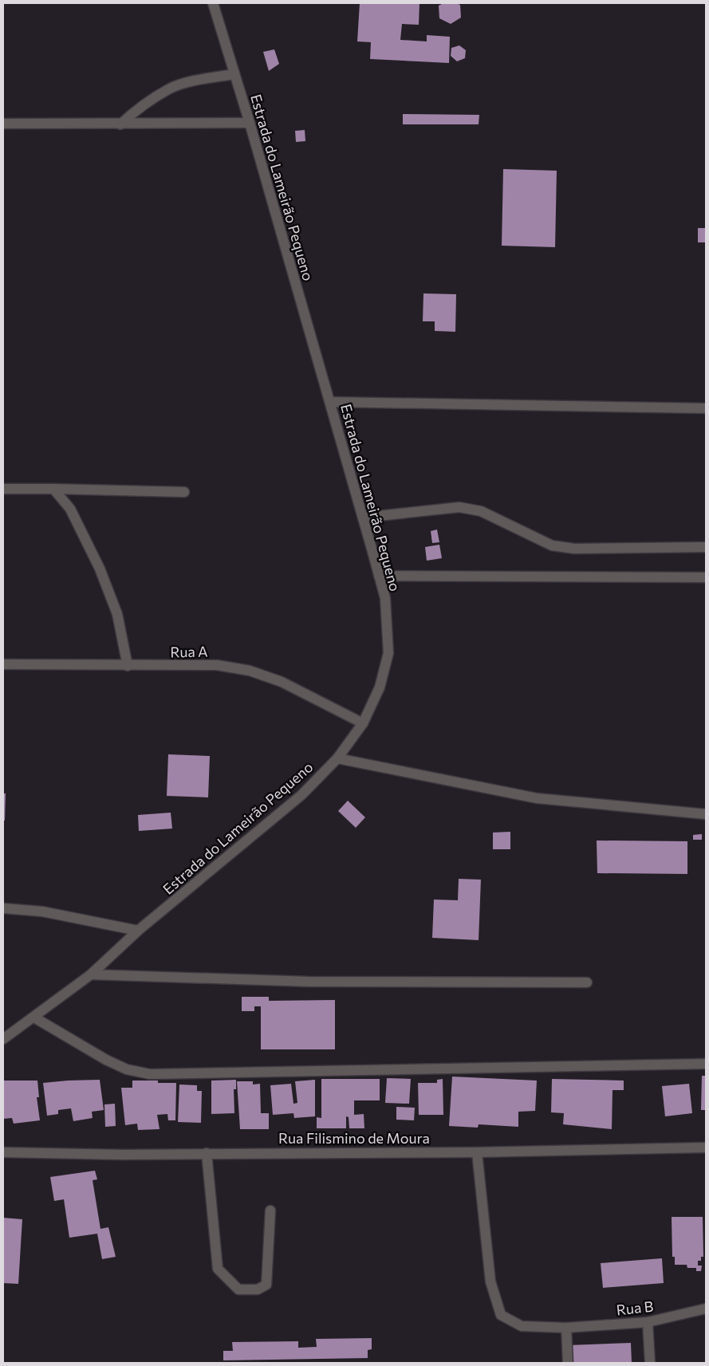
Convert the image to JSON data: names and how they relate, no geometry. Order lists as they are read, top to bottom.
{
  "streets": {
    "street": [
      "Estrada do Lameirão Pequeno",
      "Rua A",
      "Rua Filismino de Moura",
      "Rua B"
    ]
  },
  "crossings": [
    ["Estrada do Lameirão Pequeno", "Rua A"],
    ["Rua Filismino de Moura", "Rua B"]
  ]
}
